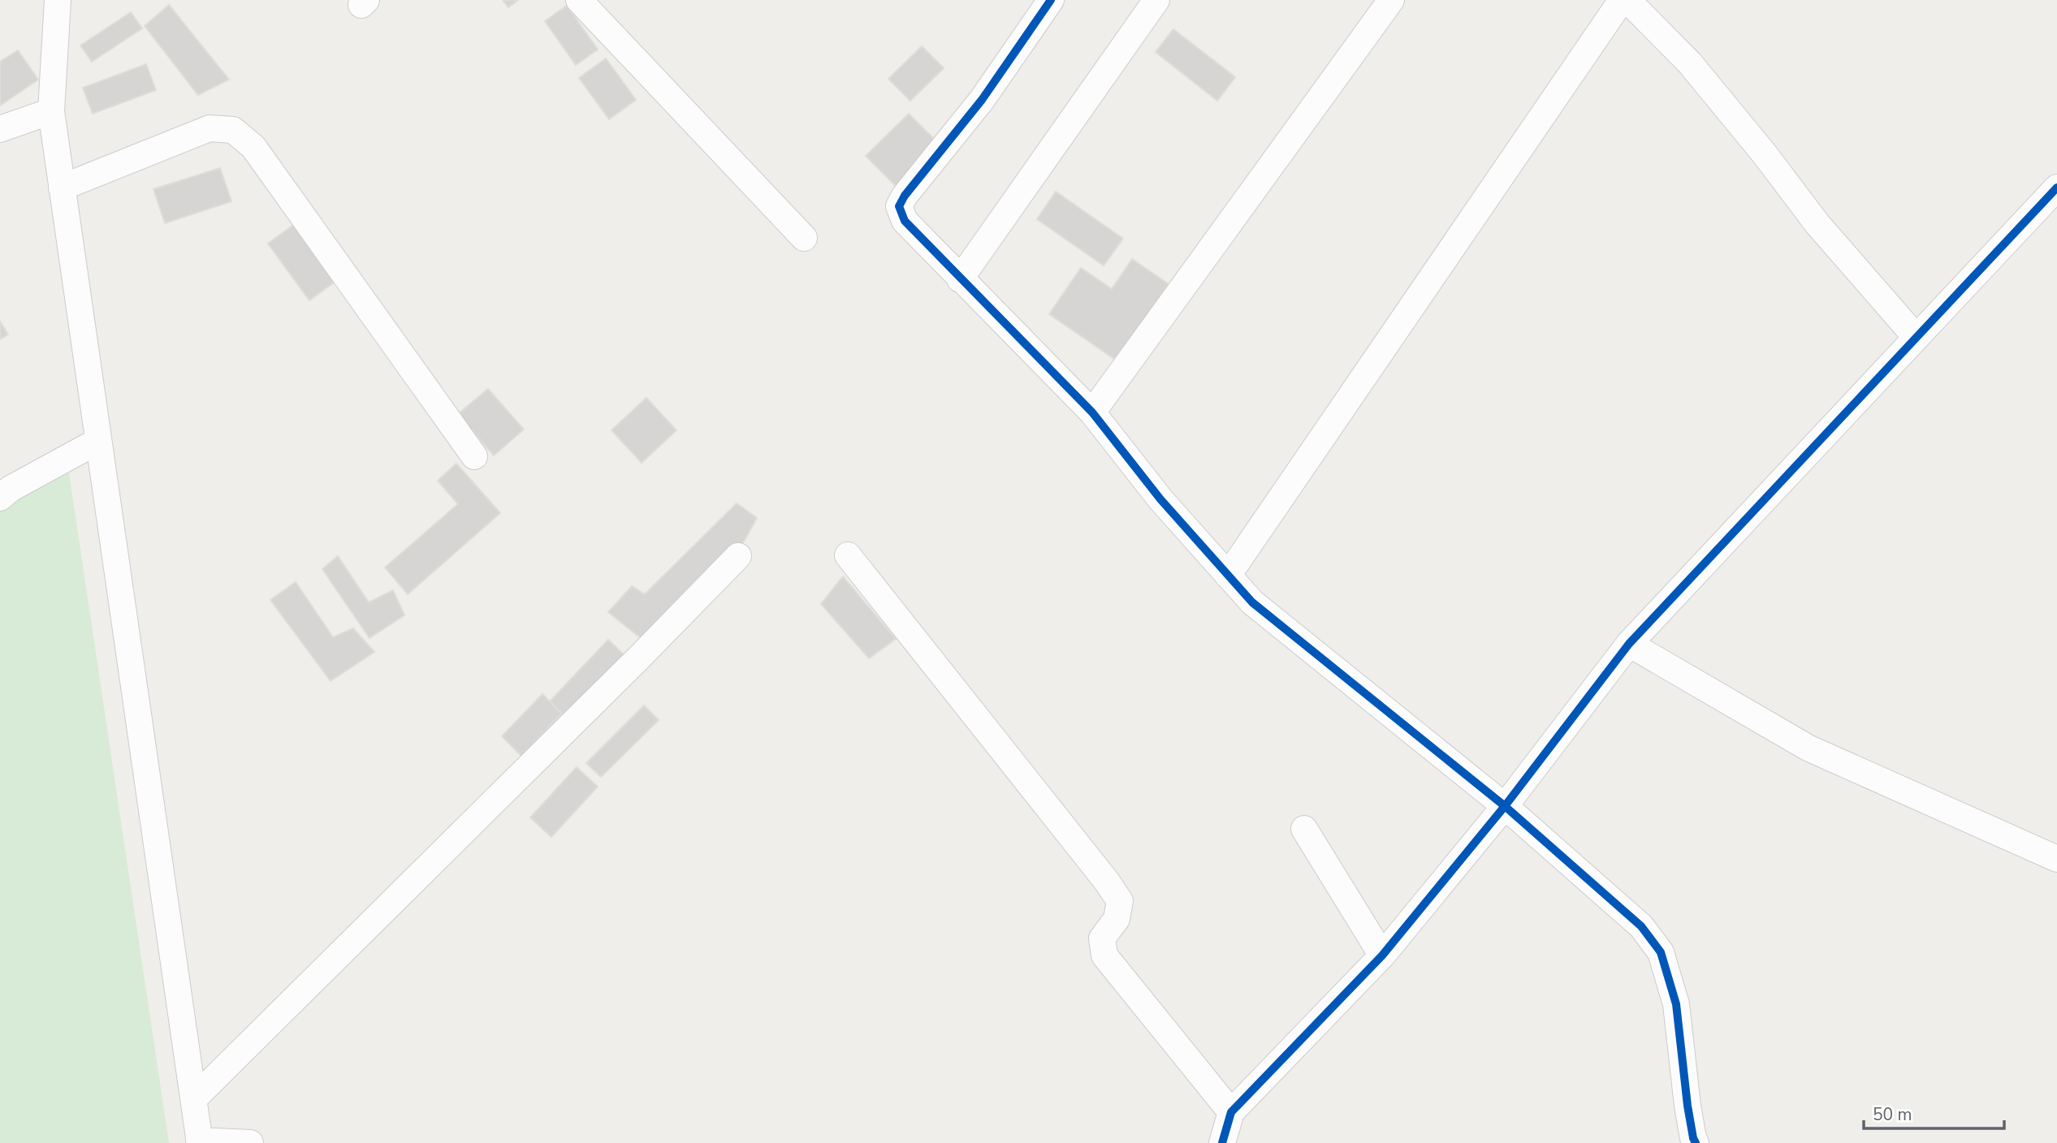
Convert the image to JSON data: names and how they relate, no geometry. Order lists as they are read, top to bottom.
{
  "scale_bar": "50 m"
}
